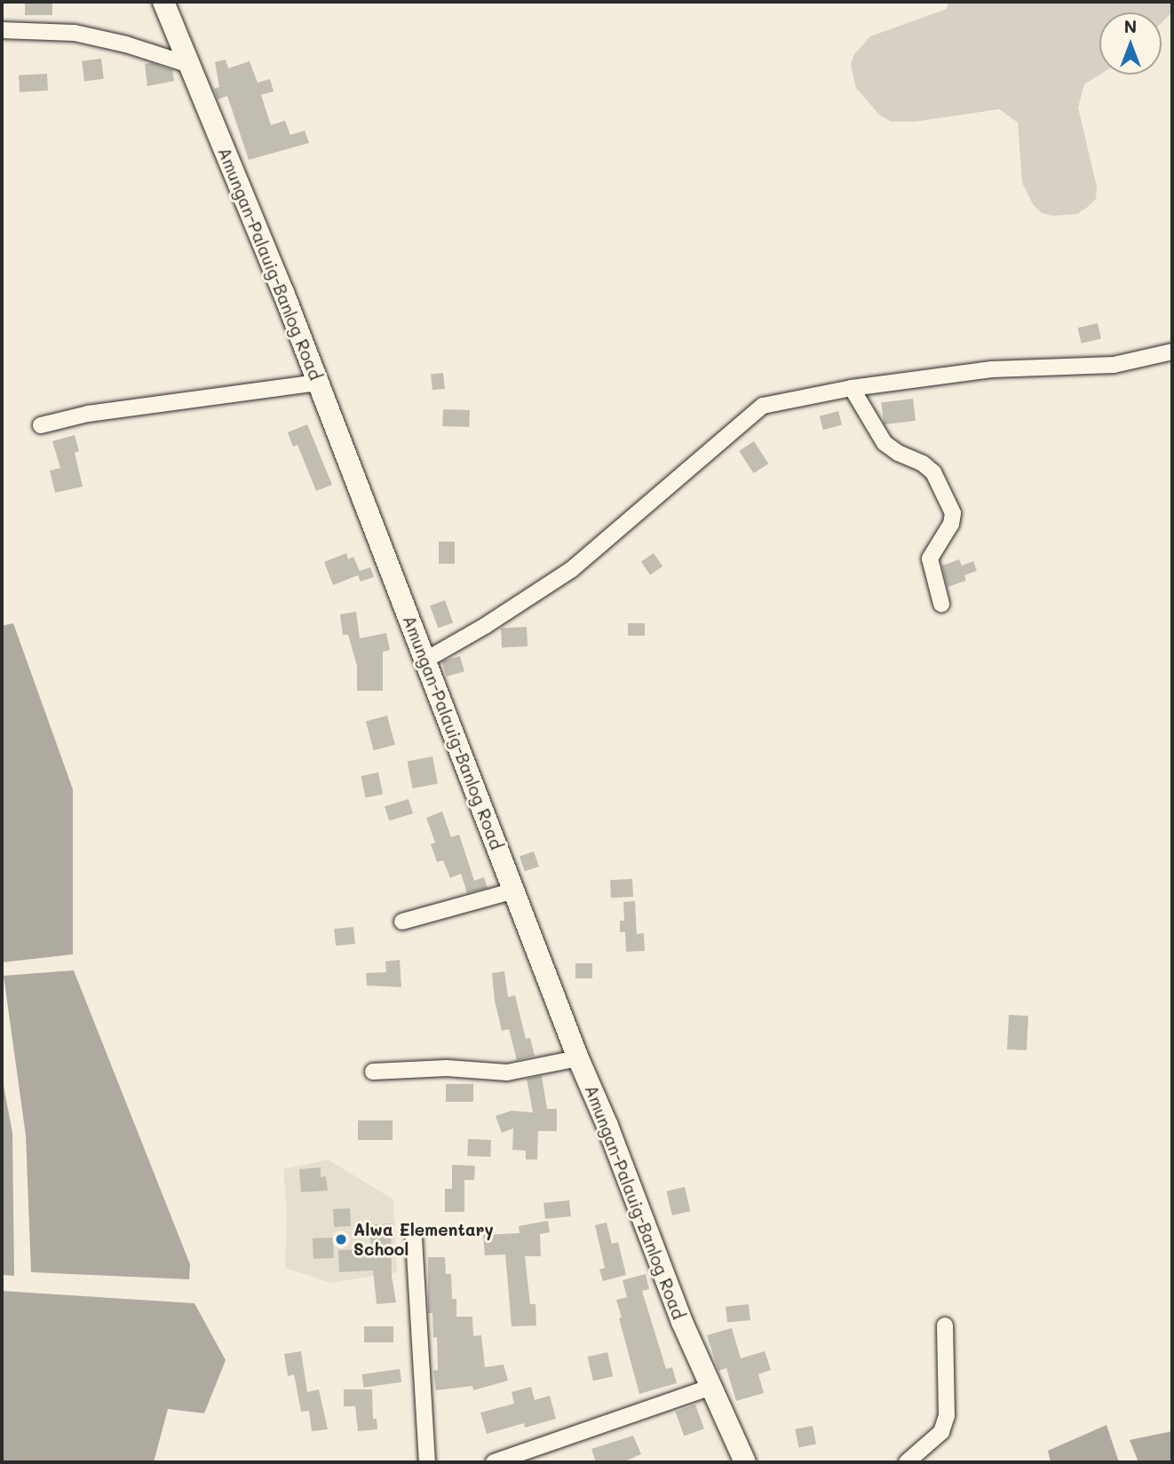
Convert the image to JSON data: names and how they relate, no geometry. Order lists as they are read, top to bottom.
{
  "streets": {
    "main road": ["Amungan-Palauig-Banlog Road"]
  },
  "places": ["Alwa Elementary School"],
  "north": "top"
}
